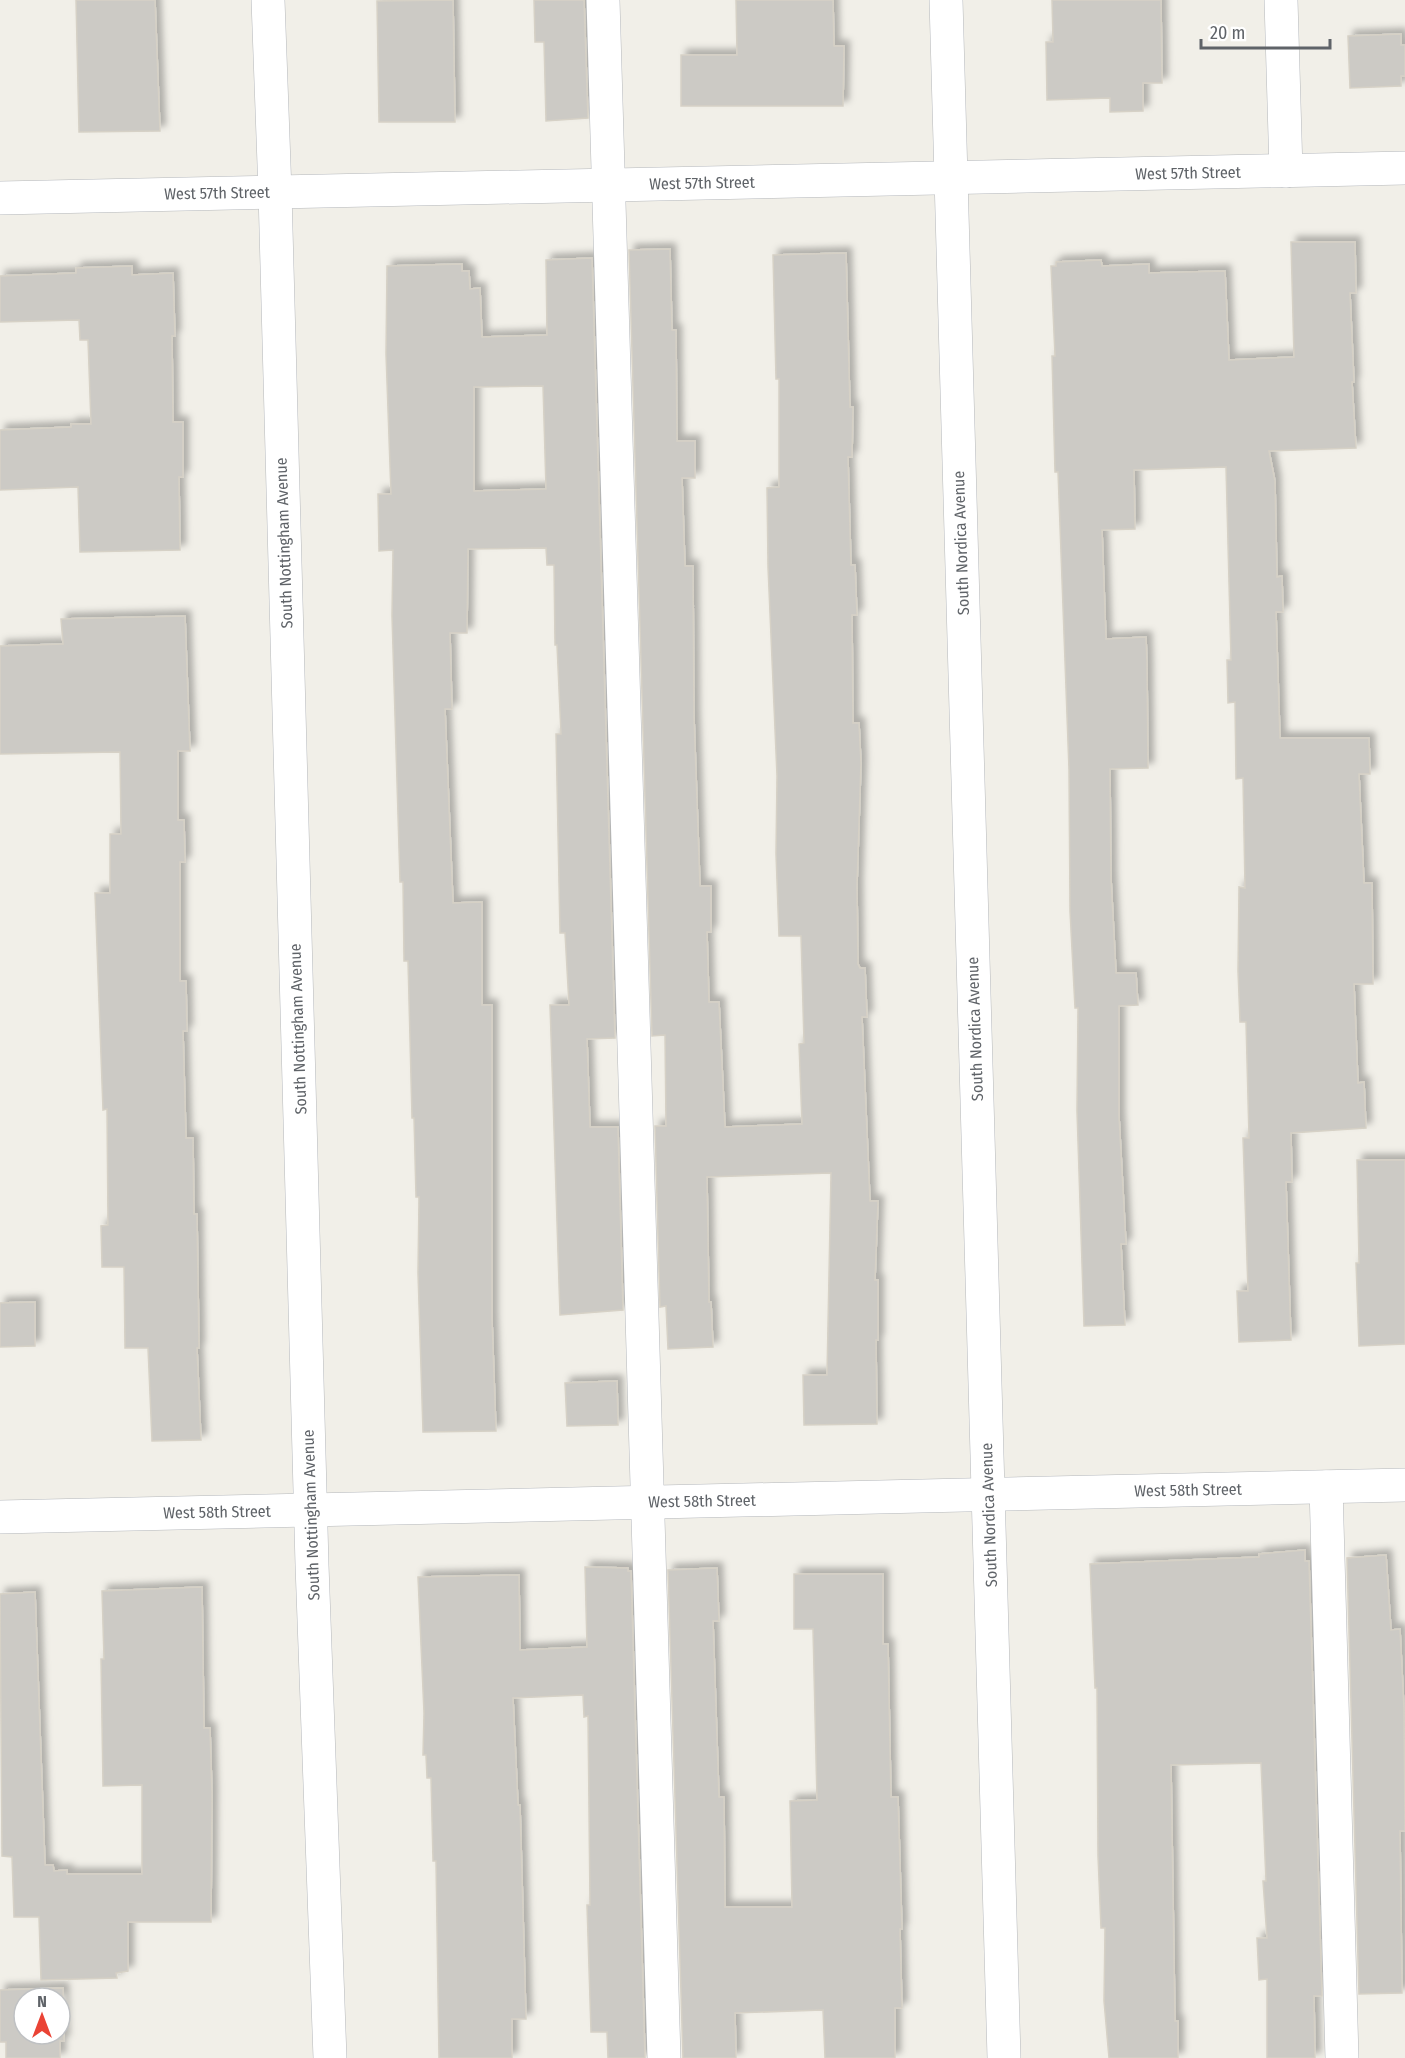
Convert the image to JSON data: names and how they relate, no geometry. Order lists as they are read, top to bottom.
{
  "streets": {
    "street": [
      "West 57th Street",
      "South Nottingham Avenue",
      "South Nordica Avenue",
      "West 58th Street"
    ]
  },
  "crossings": [
    ["West 57th Street", "South Nottingham Avenue"],
    ["West 57th Street", "South Nordica Avenue"],
    ["South Nottingham Avenue", "West 58th Street"],
    ["South Nordica Avenue", "West 58th Street"]
  ],
  "scale_bar": "20 m",
  "north": "top"
}
